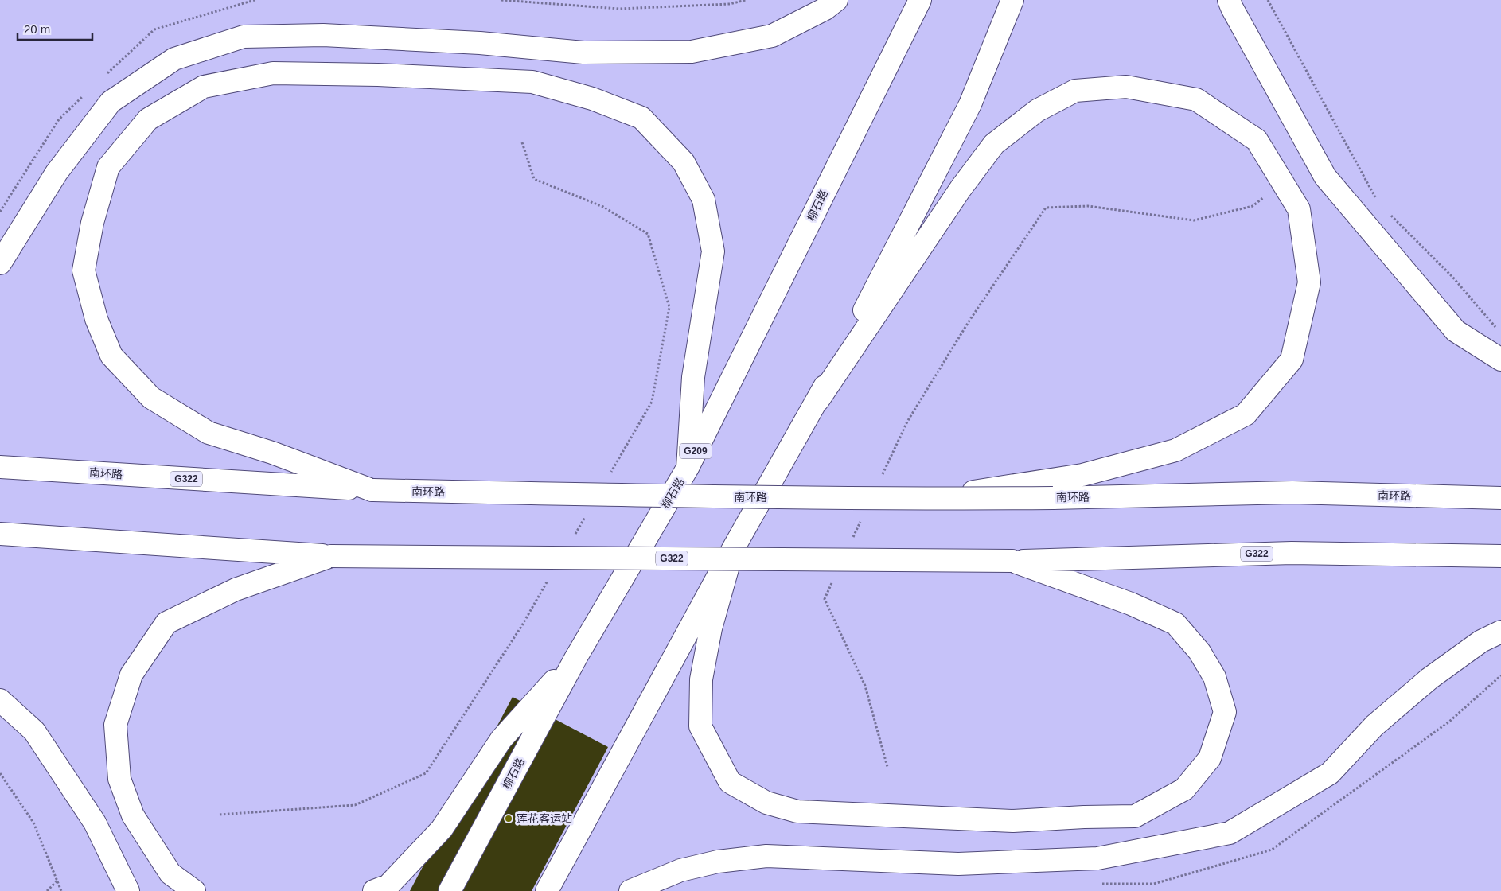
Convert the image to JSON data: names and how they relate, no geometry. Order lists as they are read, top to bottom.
{
  "streets": {
    "highway": [
      "柳石路",
      "G209",
      "南环路",
      "G322"
    ]
  },
  "places": ["莲花客运站"],
  "scale_bar": "20 m"
}
